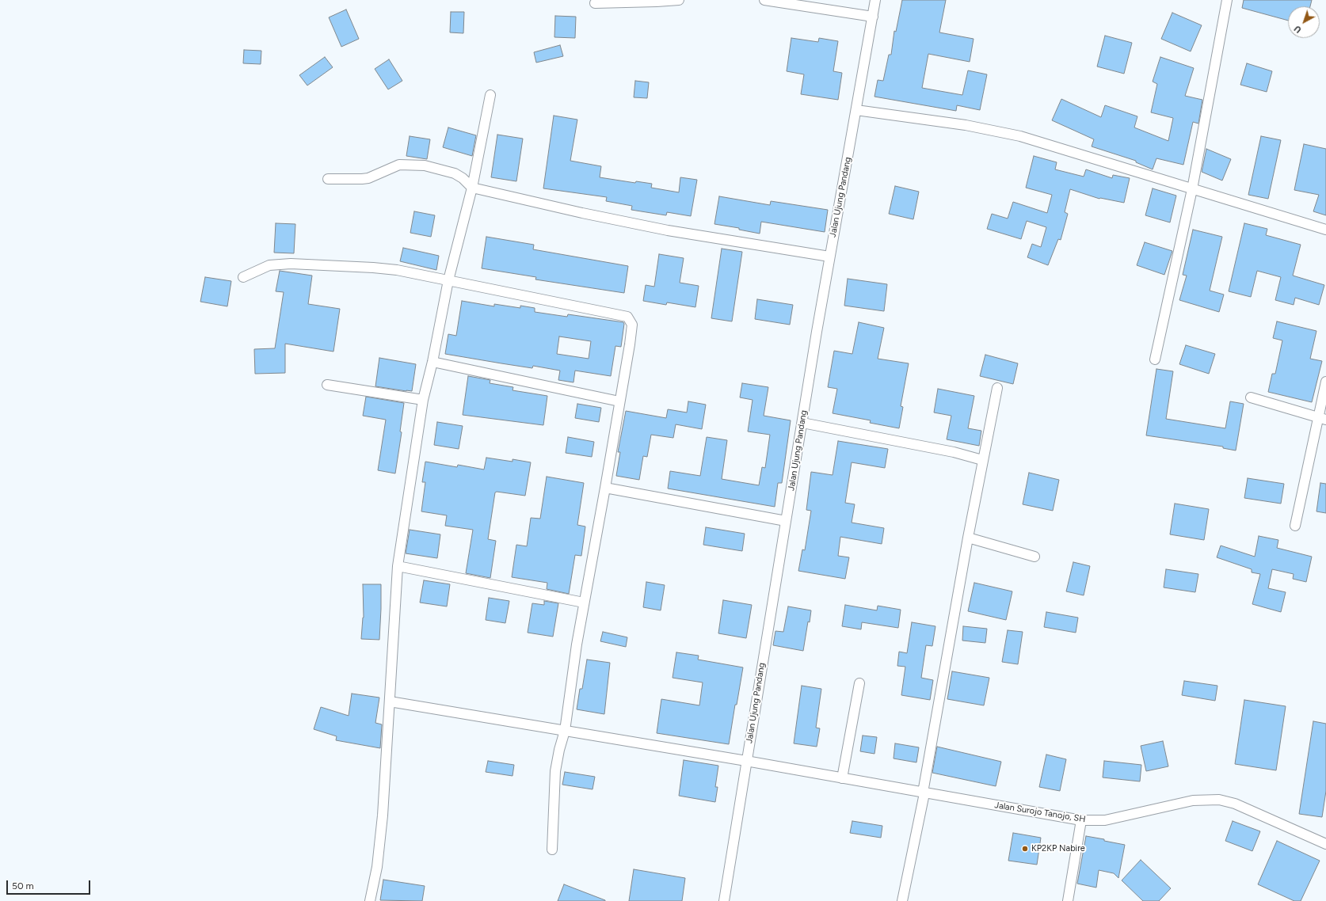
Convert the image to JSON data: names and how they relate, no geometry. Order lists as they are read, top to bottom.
{
  "streets": {
    "street": ["Jalan Ujung Pandang", "Jalan Surojo Tanojo, SH"]
  },
  "crossings": [
    ["Jalan Ujung Pandang", "Jalan Surojo Tanojo, SH"]
  ],
  "places": ["KP2KP Nabire"],
  "scale_bar": "50 m",
  "north": "bottom left"
}
